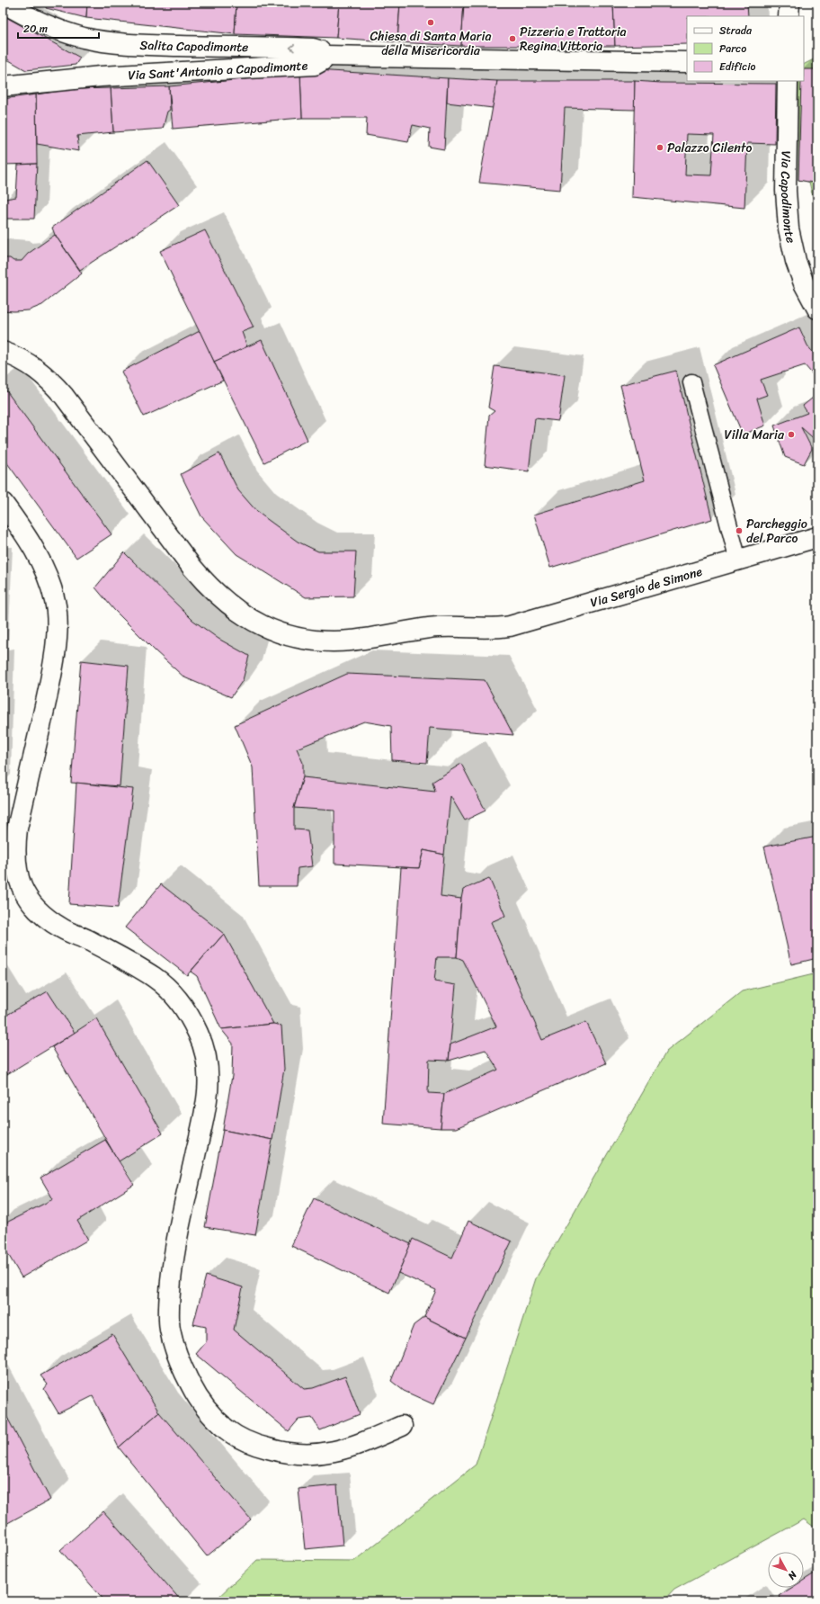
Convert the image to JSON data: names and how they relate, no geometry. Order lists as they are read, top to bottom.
{
  "streets": {
    "street": [
      "Salita Capodimonte",
      "Via Sant'Antonio a Capodimonte",
      "Via Capodimonte",
      "Via Sergio de Simone"
    ]
  },
  "crossings": [
    ["Salita Capodimonte", "Via Sant'Antonio a Capodimonte"]
  ],
  "one_way": ["Salita Capodimonte"],
  "places": [
    "Chiesa di Santa Maria della Misericordia",
    "Pizzeria e Trattoria Regina Vittoria",
    "Palazzo Cilento",
    "Villa Maria",
    "Parcheggio del Parco"
  ],
  "legend": ["Strada", "Parco", "Edificio"],
  "scale_bar": "20 m",
  "north": "bottom right"
}
